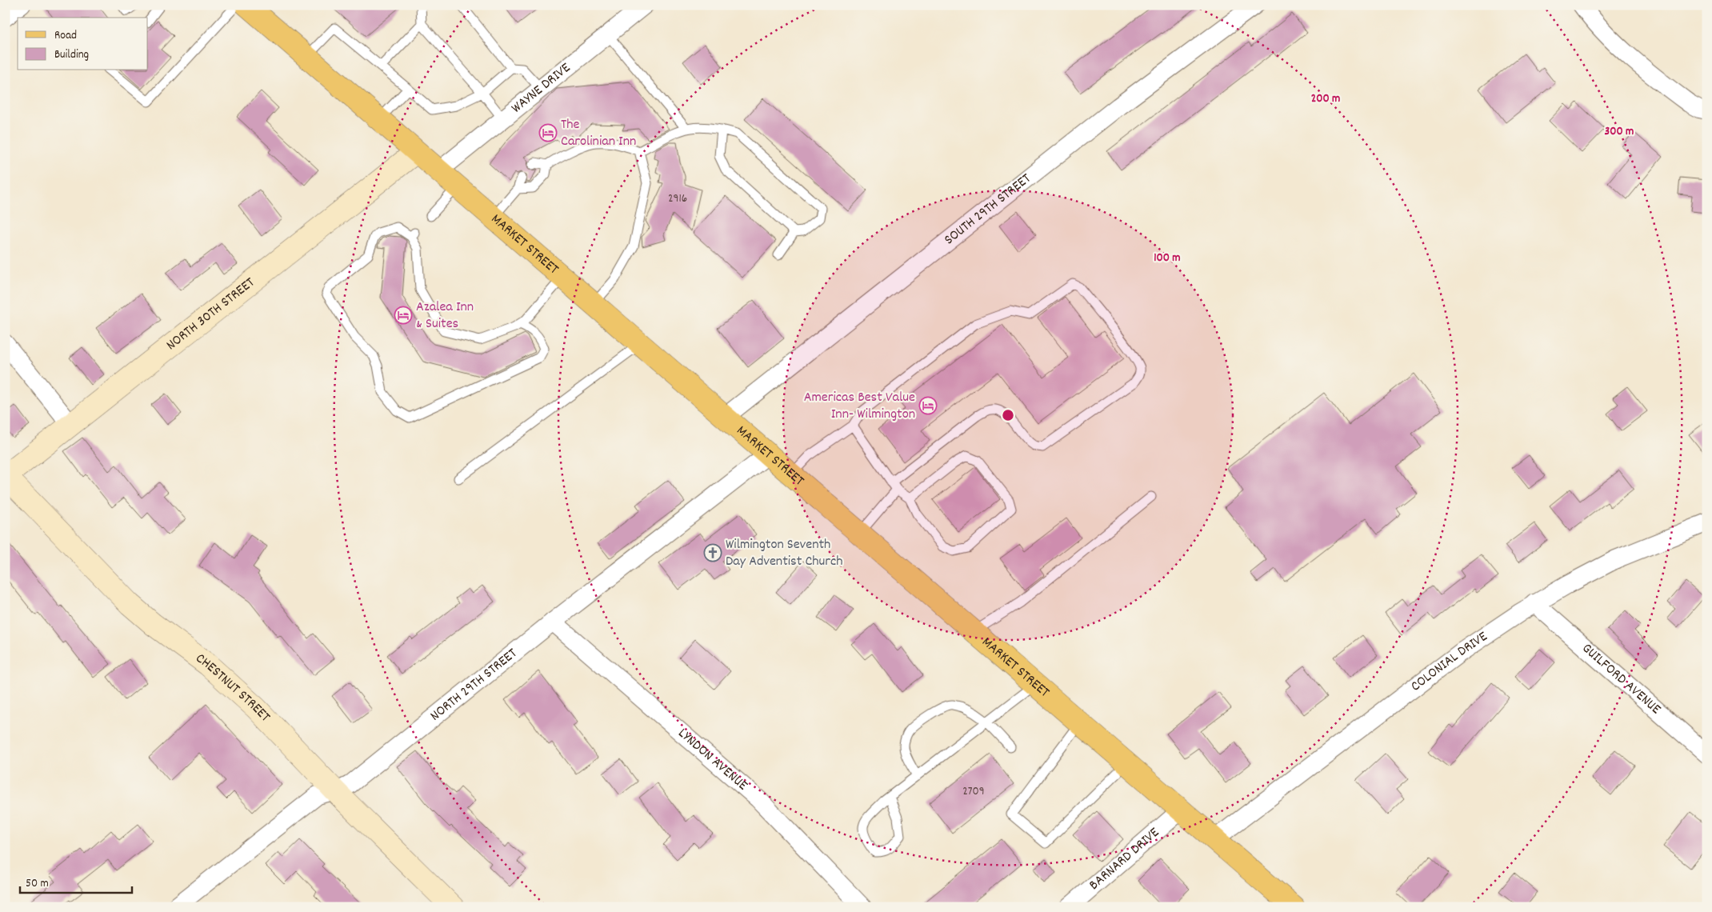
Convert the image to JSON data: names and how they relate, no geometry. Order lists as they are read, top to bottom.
{
  "streets": {
    "main road": ["MARKET STREET"],
    "street": [
      "WAYNE DRIVE",
      "SOUTH 29TH STREET",
      "NORTH 30TH STREET",
      "COLONIAL DRIVE",
      "GUILFORD AVENUE",
      "NORTH 29TH STREET",
      "CHESTNUT STREET",
      "LYNDON AVENUE",
      "BARNARD DRIVE"
    ]
  },
  "crossings": [
    ["WAYNE DRIVE", "MARKET STREET"],
    ["SOUTH 29TH STREET", "MARKET STREET"],
    ["MARKET STREET", "NORTH 30TH STREET"],
    ["MARKET STREET", "COLONIAL DRIVE"],
    ["MARKET STREET", "NORTH 29TH STREET"],
    ["MARKET STREET", "BARNARD DRIVE"],
    ["NORTH 30TH STREET", "CHESTNUT STREET"],
    ["COLONIAL DRIVE", "GUILFORD AVENUE"],
    ["NORTH 29TH STREET", "CHESTNUT STREET"],
    ["NORTH 29TH STREET", "LYNDON AVENUE"]
  ],
  "places": {
    "hotel": ["The Carolinian Inn", "Azalea Inn & Suites", "Americas Best Value Inn- Wilmington"],
    "church": ["Wilmington Seventh Day Adventist Church"]
  },
  "house_numbers": ["2916", "2709"],
  "legend": ["Road", "Building"],
  "scale_bar": "50 m",
  "rings": ["200 m", "300 m", "100 m"]
}
